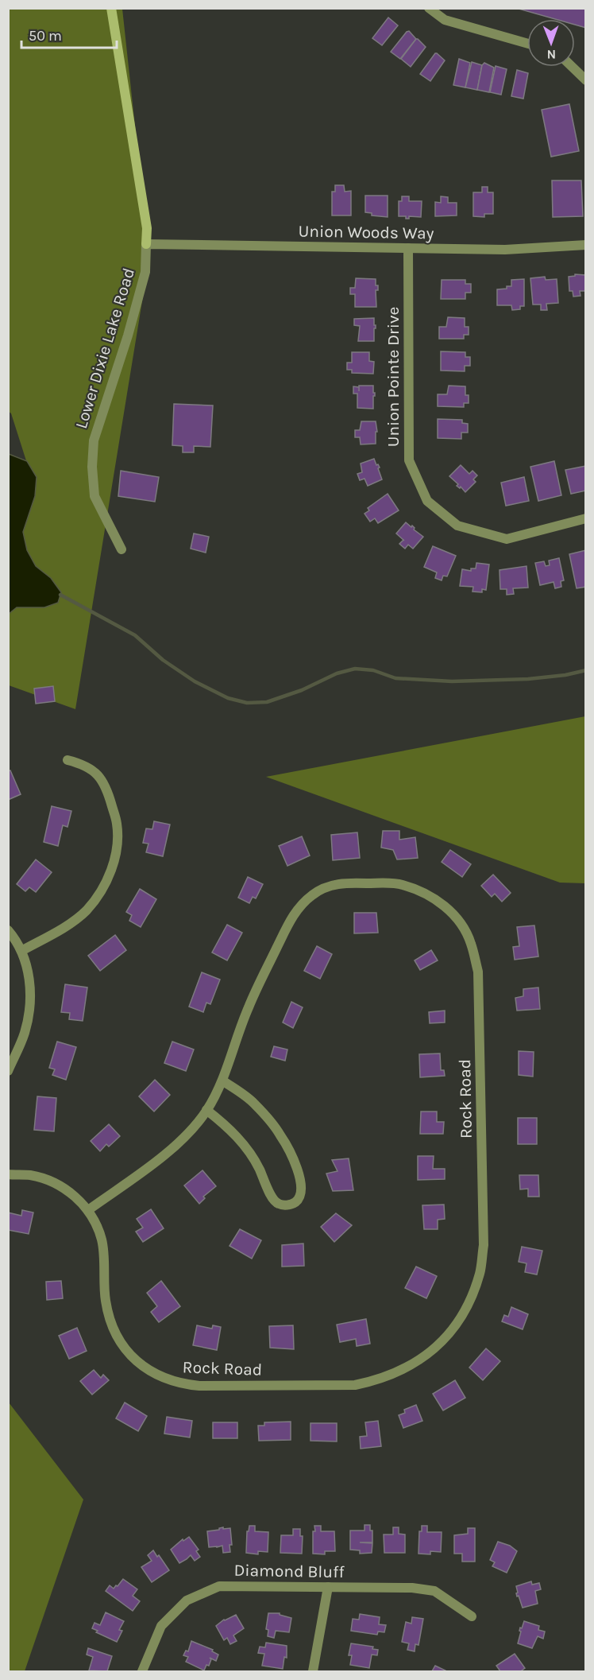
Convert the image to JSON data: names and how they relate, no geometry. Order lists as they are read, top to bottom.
{
  "streets": {
    "street": [
      "Union Woods Way",
      "Lower Dixie Lake Road",
      "Union Pointe Drive",
      "Rock Road",
      "Diamond Bluff"
    ]
  },
  "crossings": [
    ["Union Woods Way", "Lower Dixie Lake Road"],
    ["Union Woods Way", "Union Pointe Drive"]
  ],
  "scale_bar": "50 m",
  "north": "bottom"
}
